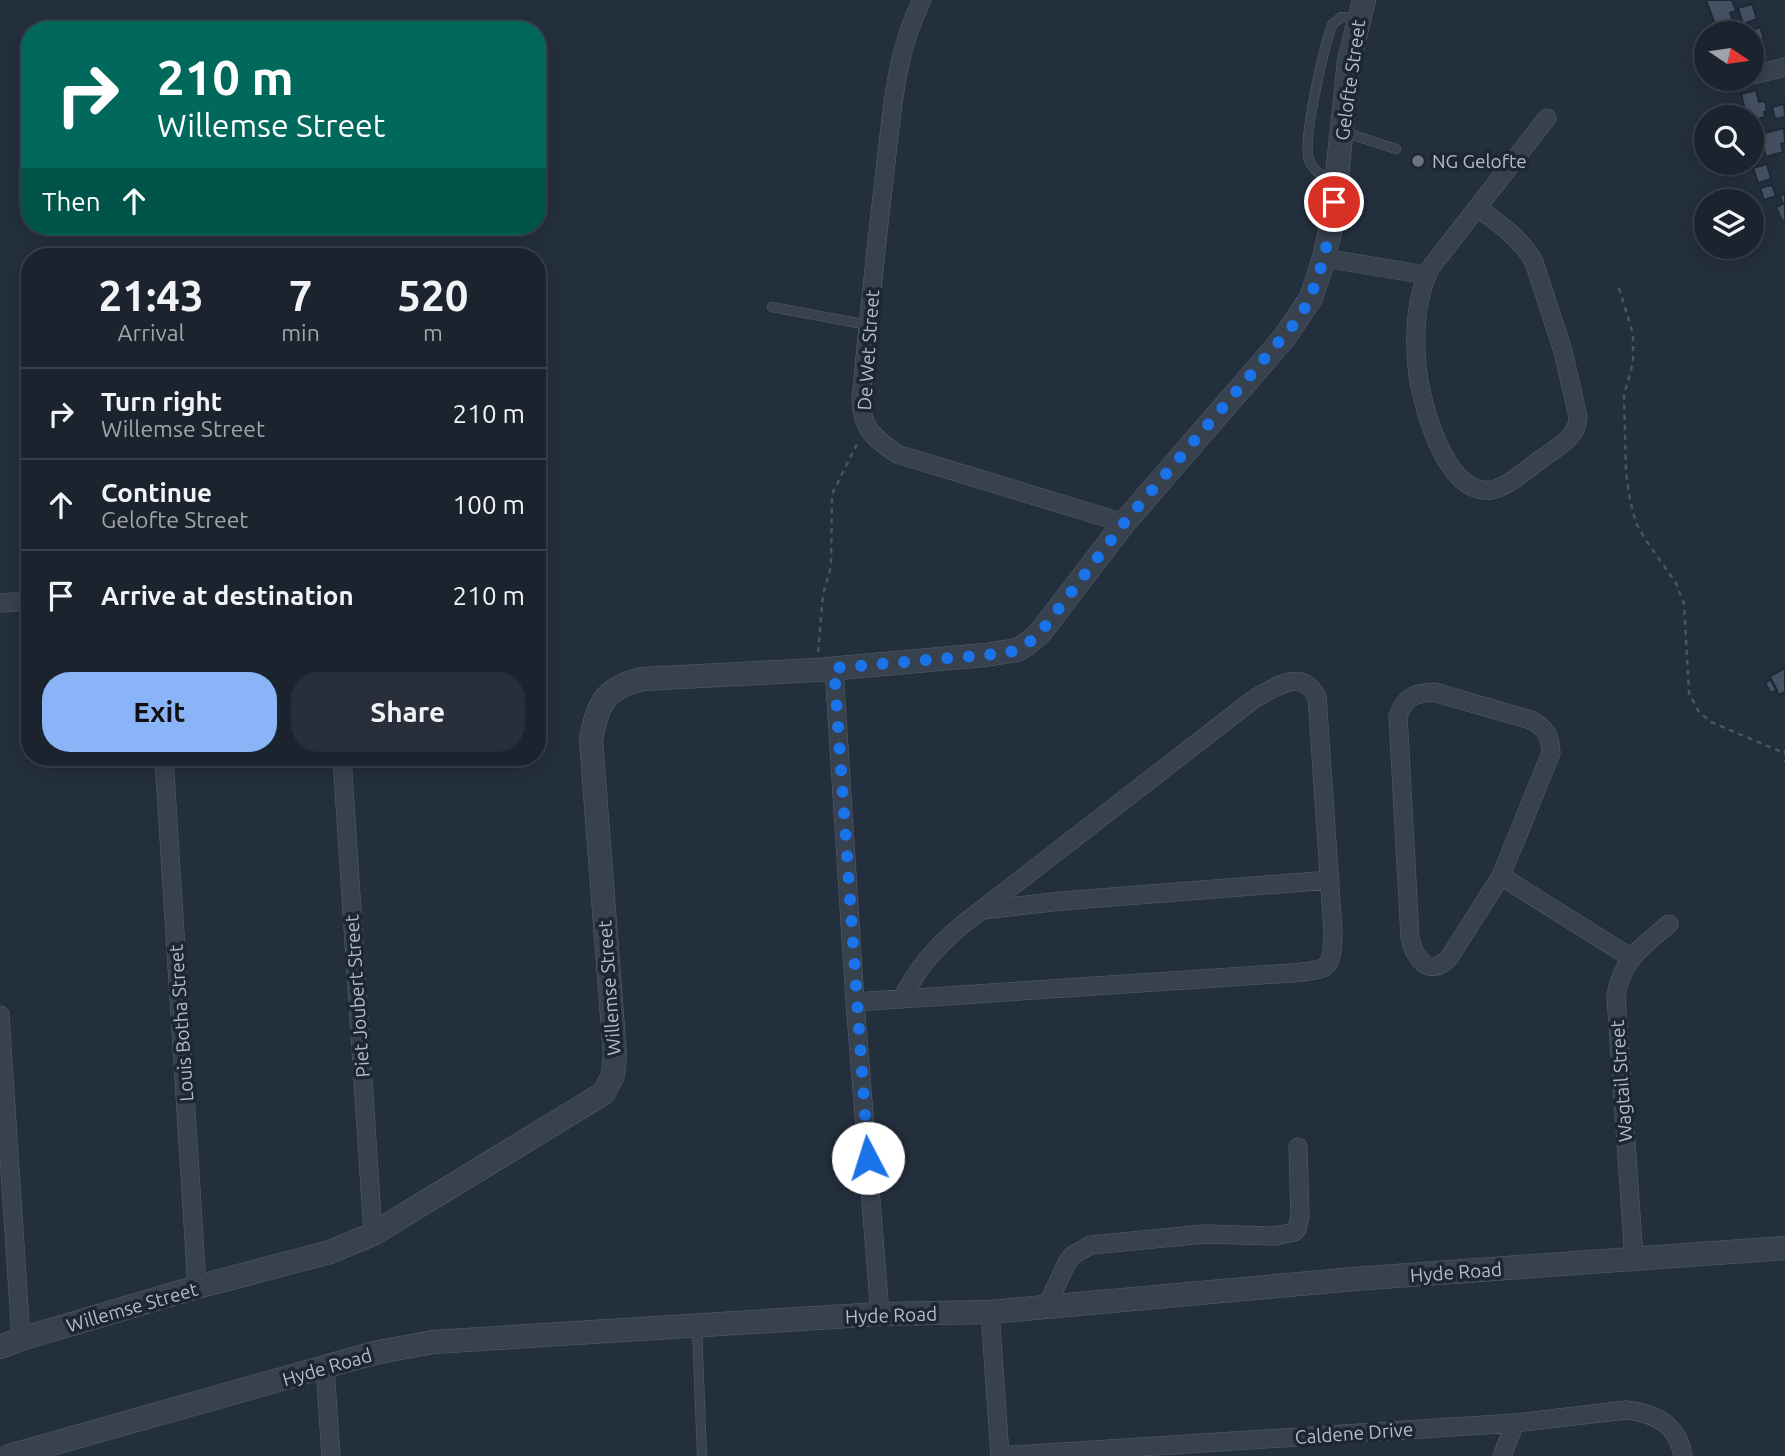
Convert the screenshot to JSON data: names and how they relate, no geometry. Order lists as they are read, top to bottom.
{
  "streets": {
    "street": [
      "Gelofte Street",
      "De Wet Street",
      "Willemse Street",
      "Piet Joubert Street",
      "Louis Botha Street",
      "Wagtail Street",
      "Hyde Road",
      "Caldene Drive"
    ]
  },
  "crossings": [
    ["Gelofte Street", "De Wet Street"],
    ["Gelofte Street", "Willemse Street"],
    ["Willemse Street", "Piet Joubert Street"],
    ["Willemse Street", "Louis Botha Street"],
    ["Wagtail Street", "Hyde Road"]
  ],
  "places": ["NG Gelofte"],
  "north": "right",
  "page": {
    "turn": ["210 m", "Willemse Street"],
    "then": "Then",
    "eta": [
      "21:43",
      "Arrival",
      "7",
      "min",
      "520",
      "m"
    ],
    "list": [
      {
        "name": "Turn right",
        "note": "Willemse Street",
        "value": "210 m"
      },
      {
        "name": "Continue",
        "note": "Gelofte Street",
        "value": "100 m"
      },
      {
        "name": "Arrive at destination",
        "value": "210 m"
      }
    ],
    "buttons": ["Exit", "Share"]
  }
}
